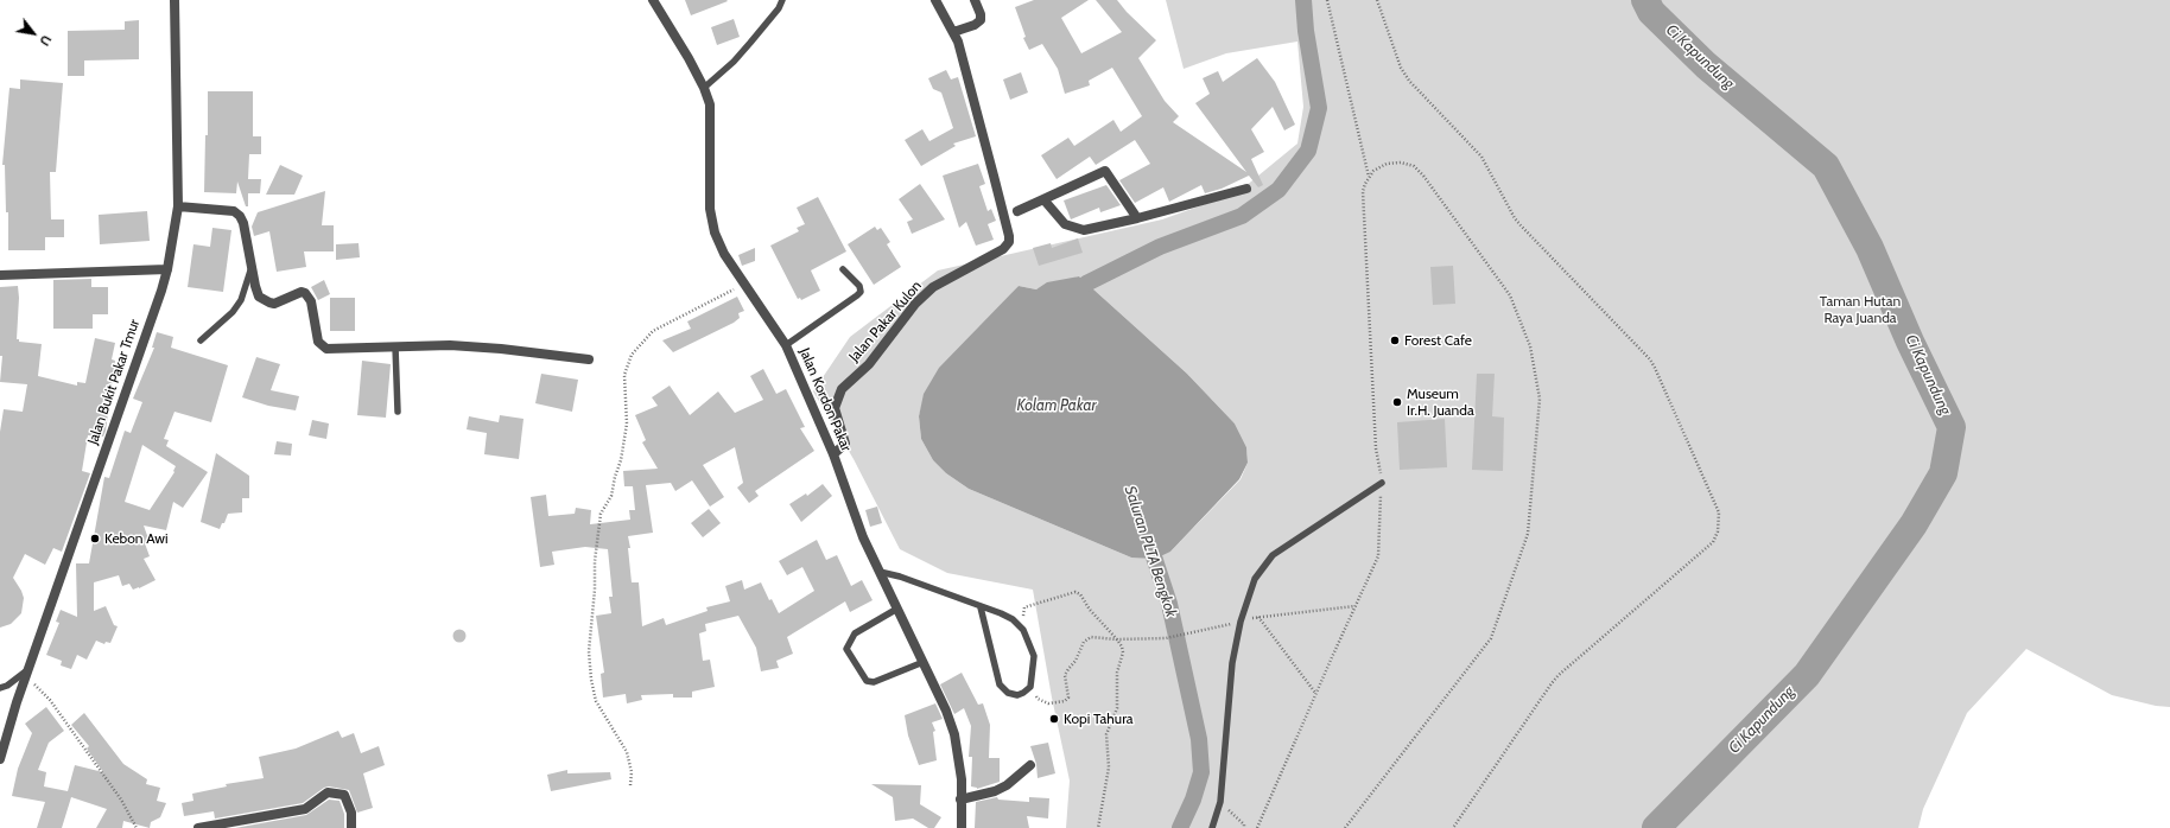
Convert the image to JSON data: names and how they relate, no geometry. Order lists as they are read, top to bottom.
{
  "streets": {
    "street": ["Jalan Pakar Kulon", "Jalan Bukit Pakar Tmur", "Jalan Kordon Pakar"]
  },
  "crossings": [
    ["Jalan Pakar Kulon", "Jalan Kordon Pakar"]
  ],
  "water": ["Ci Kapundung", "Kolam Pakar", "Saluran PLTA Bengkok"],
  "parks": ["Taman Hutan Raya Juanda"],
  "places": [
    "Forest Cafe",
    "Museum Ir.H. Juanda",
    "Kebon Awi",
    "Kopi Tahura"
  ],
  "north": "bottom right"
}
